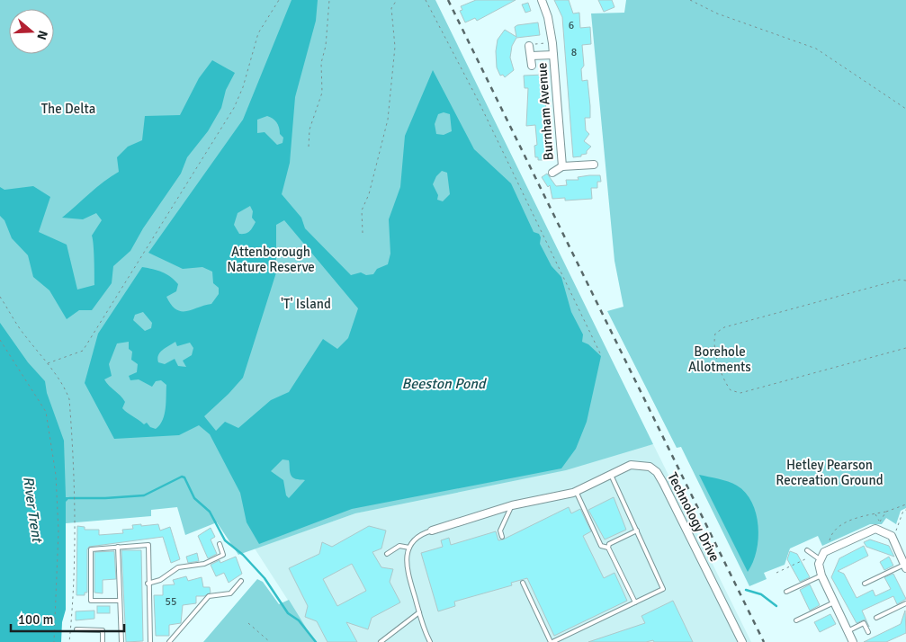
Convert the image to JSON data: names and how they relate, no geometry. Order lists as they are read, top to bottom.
{
  "streets": {
    "street": ["Burnham Avenue", "Technology Drive"]
  },
  "water": ["Beeston Pond", "River Trent"],
  "parks": [
    "The Delta",
    "Attenborough Nature Reserve",
    "'T' Island",
    "Borehole Allotments",
    "Hetley Pearson Recreation Ground"
  ],
  "house_numbers": ["6", "8", "55"],
  "scale_bar": "100 m",
  "north": "right"
}
